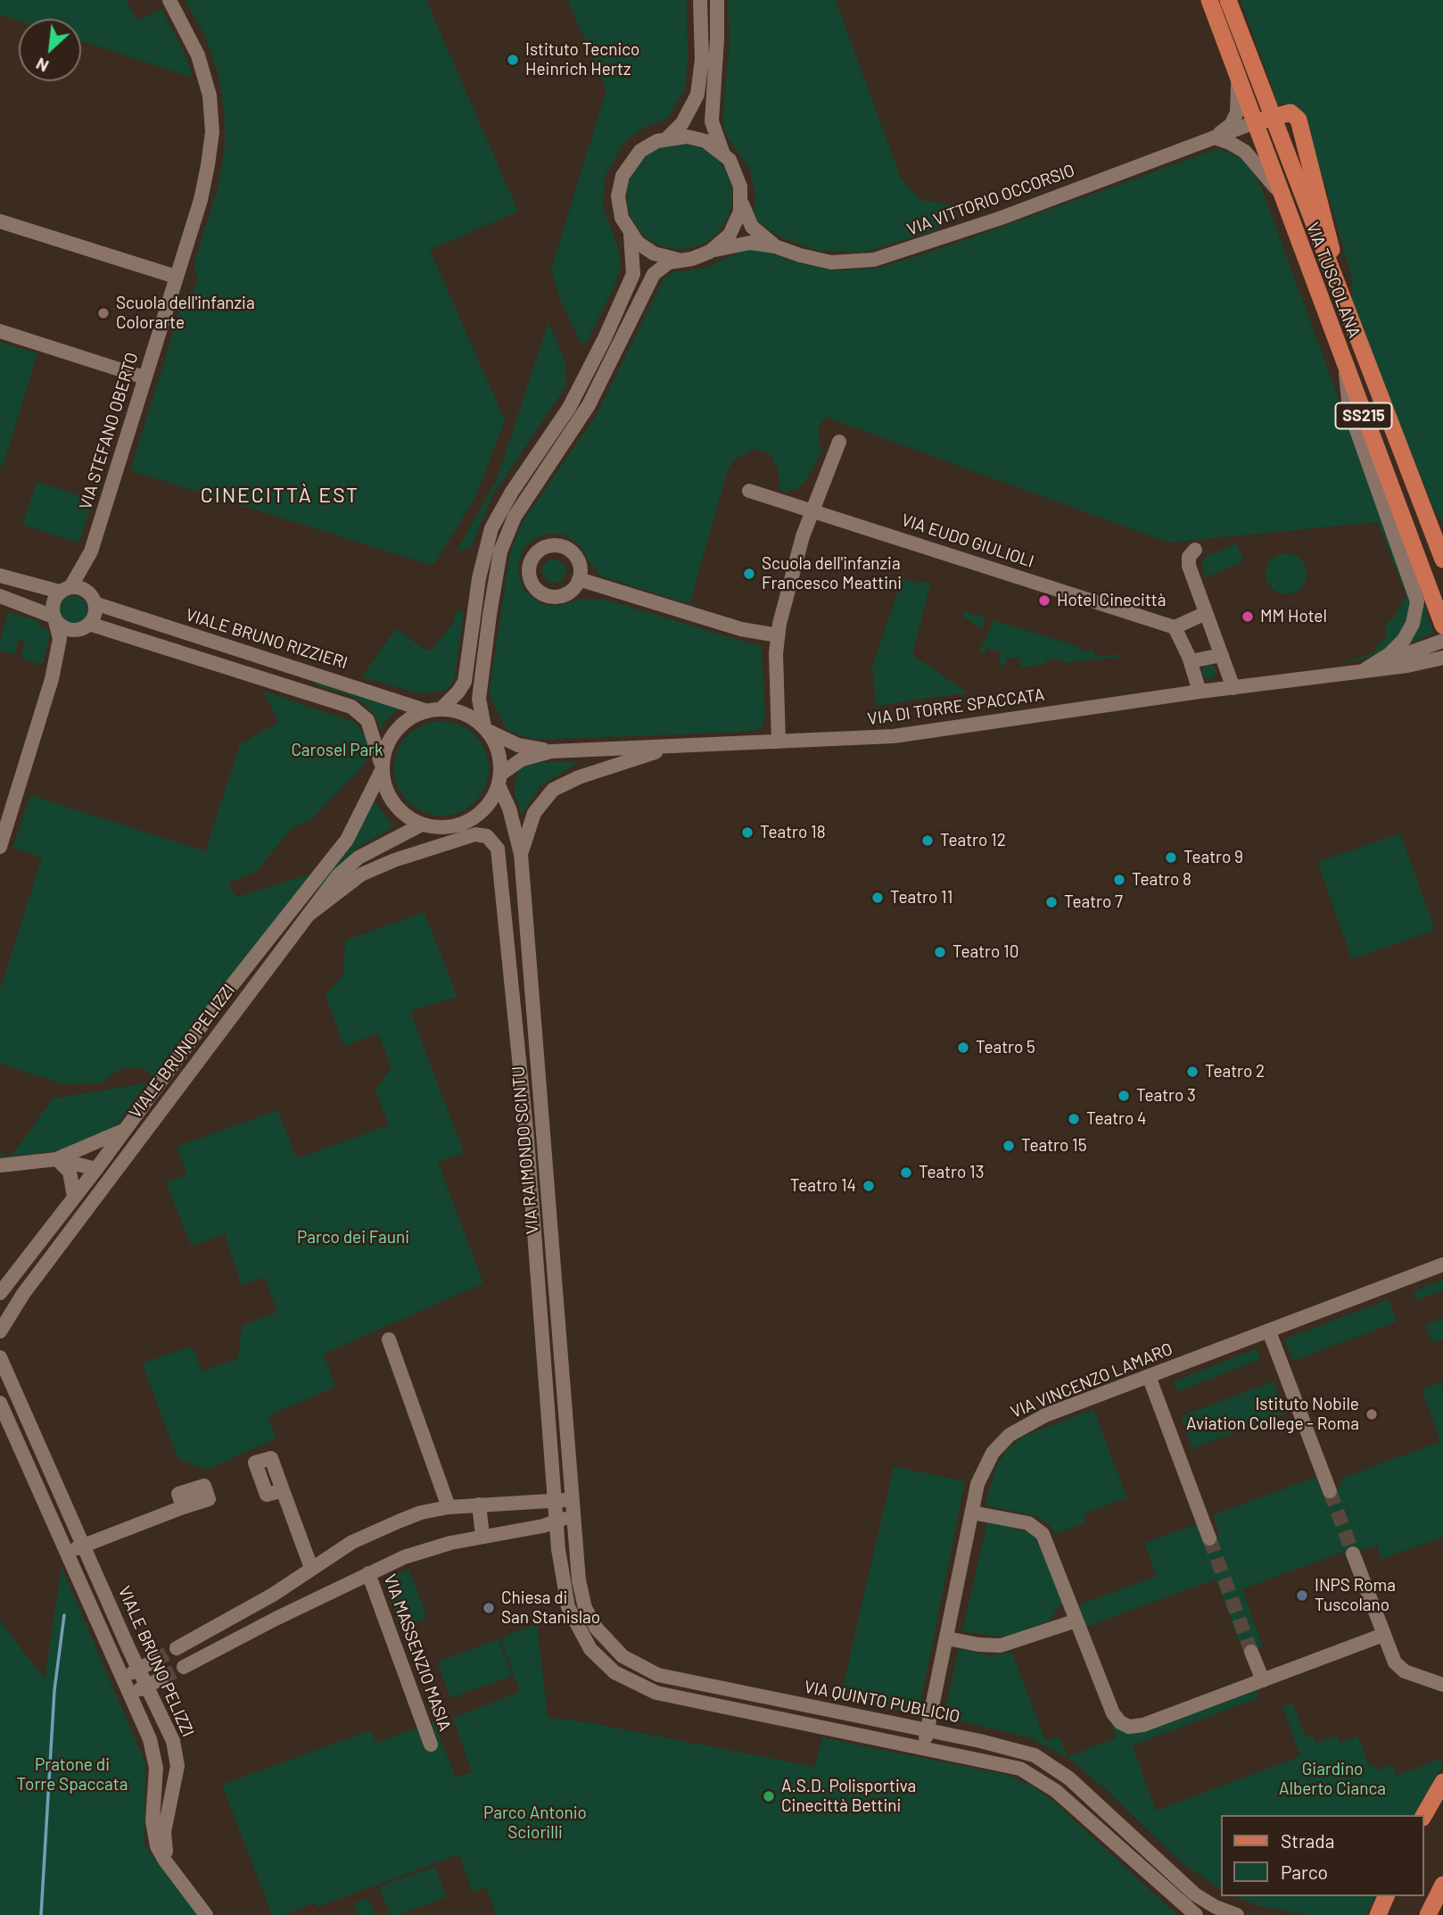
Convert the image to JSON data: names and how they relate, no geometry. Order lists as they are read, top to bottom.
{
  "streets": {
    "main road": ["VIA TUSCOLANA", "SS215"],
    "street": [
      "VIA VITTORIO OCCORSIO",
      "VIA STEFANO OBERTO",
      "VIA EUDO GIULIOLI",
      "VIALE BRUNO RIZZIERI",
      "VIA DI TORRE SPACCATA",
      "VIALE BRUNO PELIZZI",
      "VIA RAIMONDO SCINTU",
      "VIA VINCENZO LAMARO",
      "VIA MASSENZIO MASIA",
      "VIA QUINTO PUBLICIO"
    ]
  },
  "crossings": [
    ["VIA VITTORIO OCCORSIO", "VIA TUSCOLANA"],
    ["VIA TUSCOLANA", "VIA DI TORRE SPACCATA"],
    ["VIA STEFANO OBERTO", "VIALE BRUNO RIZZIERI"],
    ["VIALE BRUNO RIZZIERI", "VIA DI TORRE SPACCATA"],
    ["VIALE BRUNO RIZZIERI", "VIALE BRUNO PELIZZI"],
    ["VIALE BRUNO RIZZIERI", "VIA RAIMONDO SCINTU"],
    ["VIA DI TORRE SPACCATA", "VIALE BRUNO PELIZZI"],
    ["VIA DI TORRE SPACCATA", "VIA RAIMONDO SCINTU"],
    ["VIALE BRUNO PELIZZI", "VIA RAIMONDO SCINTU"],
    ["VIA RAIMONDO SCINTU", "VIA QUINTO PUBLICIO"],
    ["VIA VINCENZO LAMARO", "VIA QUINTO PUBLICIO"]
  ],
  "districts": ["CINECITTÀ EST"],
  "parks": [
    "Carosel Park",
    "Parco dei Fauni",
    "Pratone di Torre Spaccata",
    "Giardino Alberto Cianca",
    "Parco Antonio Sciorilli"
  ],
  "places": [
    "Istituto Tecnico Heinrich Hertz",
    "Scuola dell'infanzia Colorarte",
    "Scuola dell'infanzia Francesco Meattini",
    "Hotel Cinecittà",
    "MM Hotel",
    "Teatro 18",
    "Teatro 12",
    "Teatro 9",
    "Teatro 8",
    "Teatro 11",
    "Teatro 7",
    "Teatro 10",
    "Teatro 5",
    "Teatro 2",
    "Teatro 3",
    "Teatro 4",
    "Teatro 15",
    "Teatro 13",
    "Teatro 14",
    "Istituto Nobile Aviation College - Roma",
    "INPS Roma Tuscolano",
    "Chiesa di San Stanislao",
    "A.S.D. Polisportiva Cinecittà Bettini"
  ],
  "legend": ["Strada", "Parco"],
  "north": "bottom left"
}
